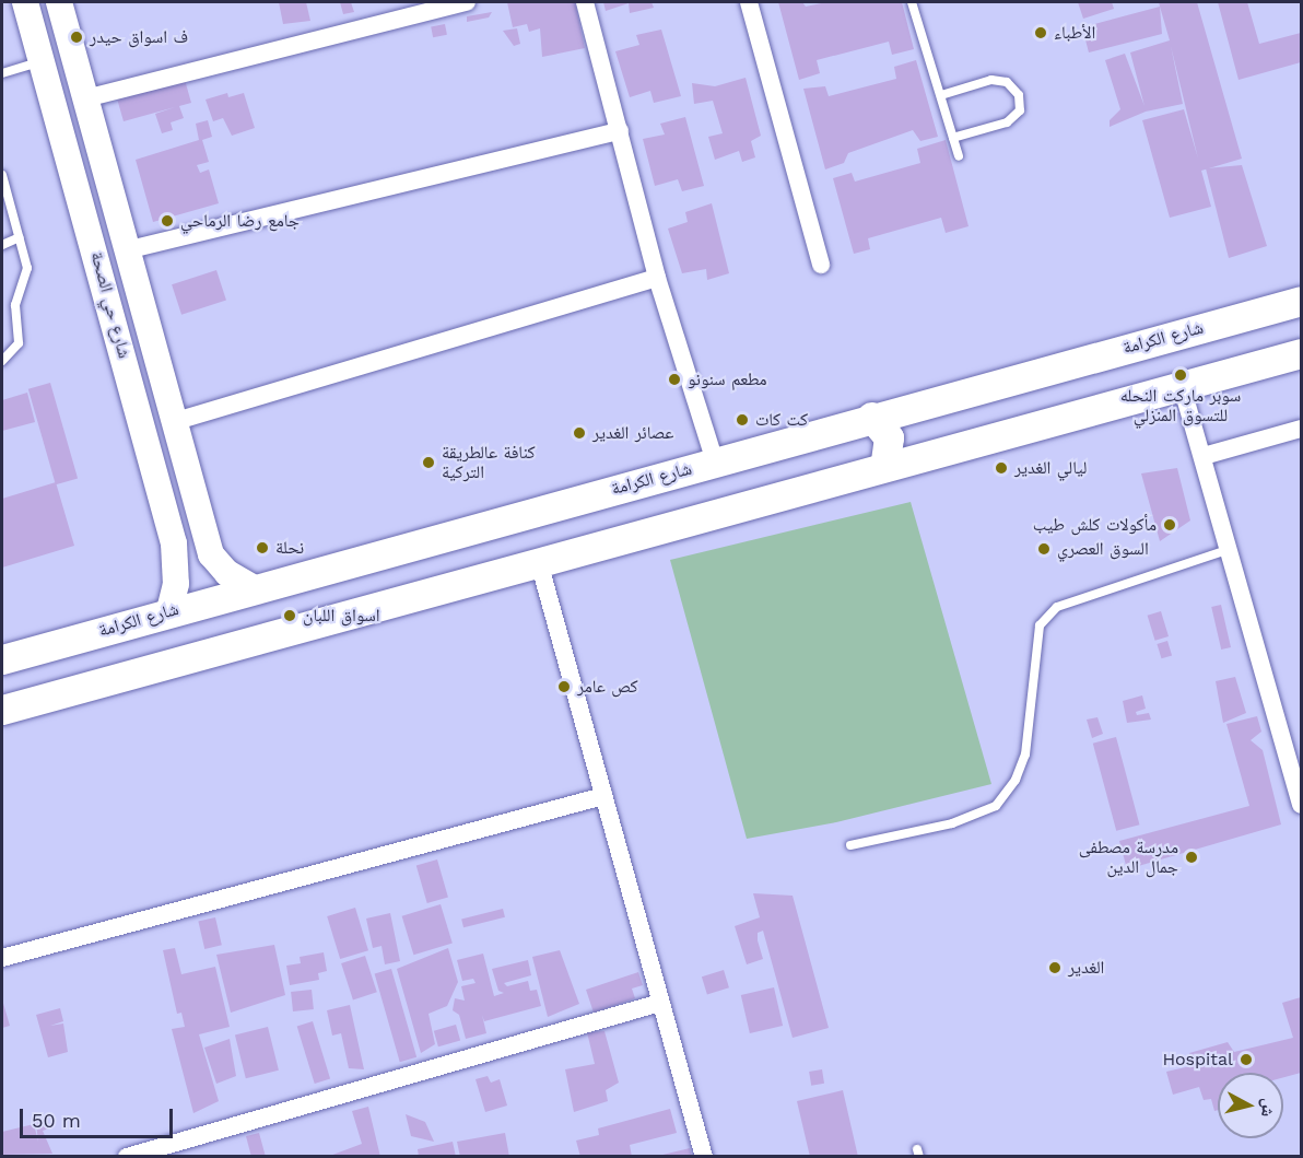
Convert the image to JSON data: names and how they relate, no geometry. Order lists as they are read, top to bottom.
{
  "streets": {
    "main road": ["شارع حي الصحة", "شارع الكرامة"]
  },
  "crossings": [
    ["شارع حي الصحة", "شارع الكرامة"]
  ],
  "places": [
    "الأطباء",
    "ف اسواق حيدر",
    "جامع رضا الرماحي",
    "سوبر ماركت النحله للتسوق المنزلي",
    "مطعم سنونو",
    "كت كات",
    "عصائر الغدير",
    "كنافة عالطريقة التركية",
    "ليالي الغدير",
    "مأكولات كلش طيب",
    "نحلة",
    "السوق العصري",
    "اسواق اللبان",
    "كص عامر",
    "مدرسة مصطفى جمال الدين",
    "الغدير",
    "Hospital"
  ],
  "scale_bar": "50 m",
  "north": "right"
}
